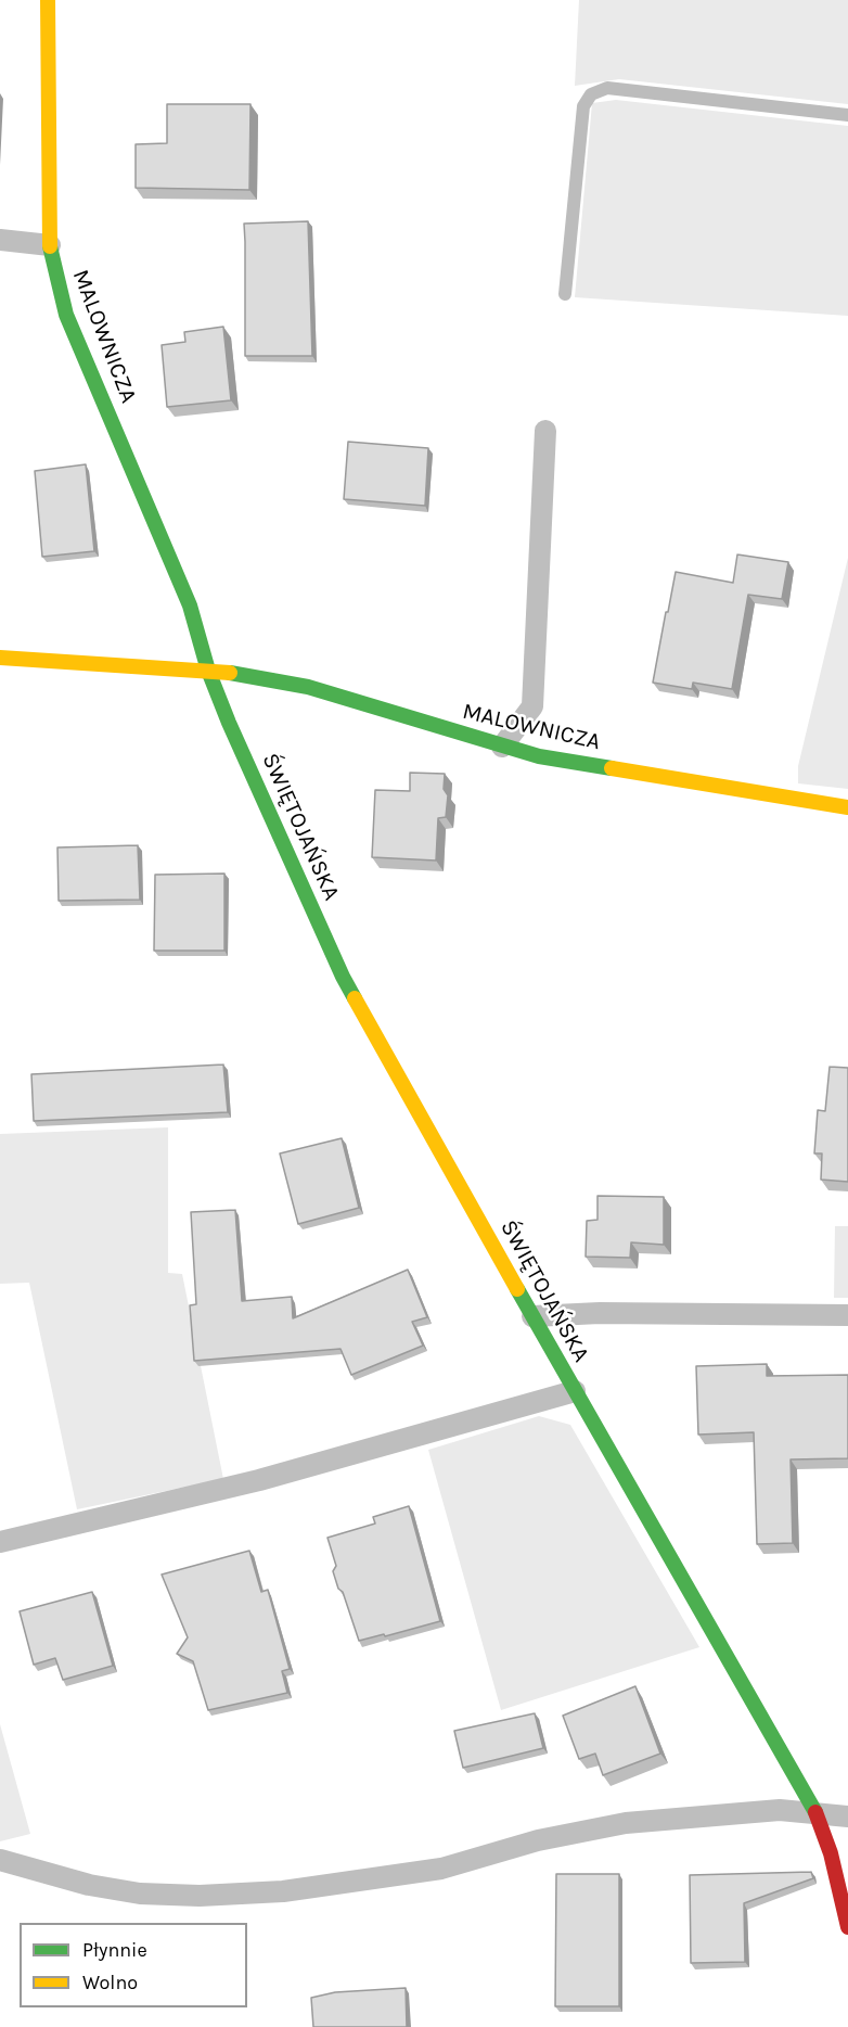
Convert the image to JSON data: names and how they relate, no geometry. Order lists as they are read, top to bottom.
{
  "streets": {
    "street": ["MALOWNICZA", "ŚWIĘTOJAŃSKA"]
  },
  "crossings": [
    ["MALOWNICZA", "ŚWIĘTOJAŃSKA"]
  ],
  "legend": ["Płynnie", "Wolno"]
}
